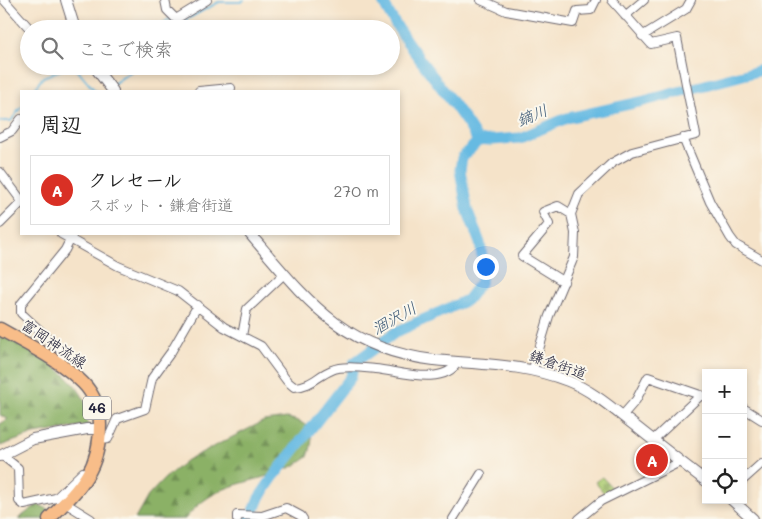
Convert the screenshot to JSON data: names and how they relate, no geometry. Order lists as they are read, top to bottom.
{
  "streets": {
    "main road": ["富岡神流線", "46"],
    "street": ["鎌倉街道"]
  },
  "water": ["鏑川", "涸沢川"],
  "page": {
    "search": "ここで検索",
    "heading": "周辺",
    "list": [
      {
        "mark": "A",
        "name": "クレセール",
        "note": "スポット · 鎌倉街道",
        "value": "270 m"
      }
    ],
    "map_buttons": ["+", "−"],
    "pins": "A"
  }
}
